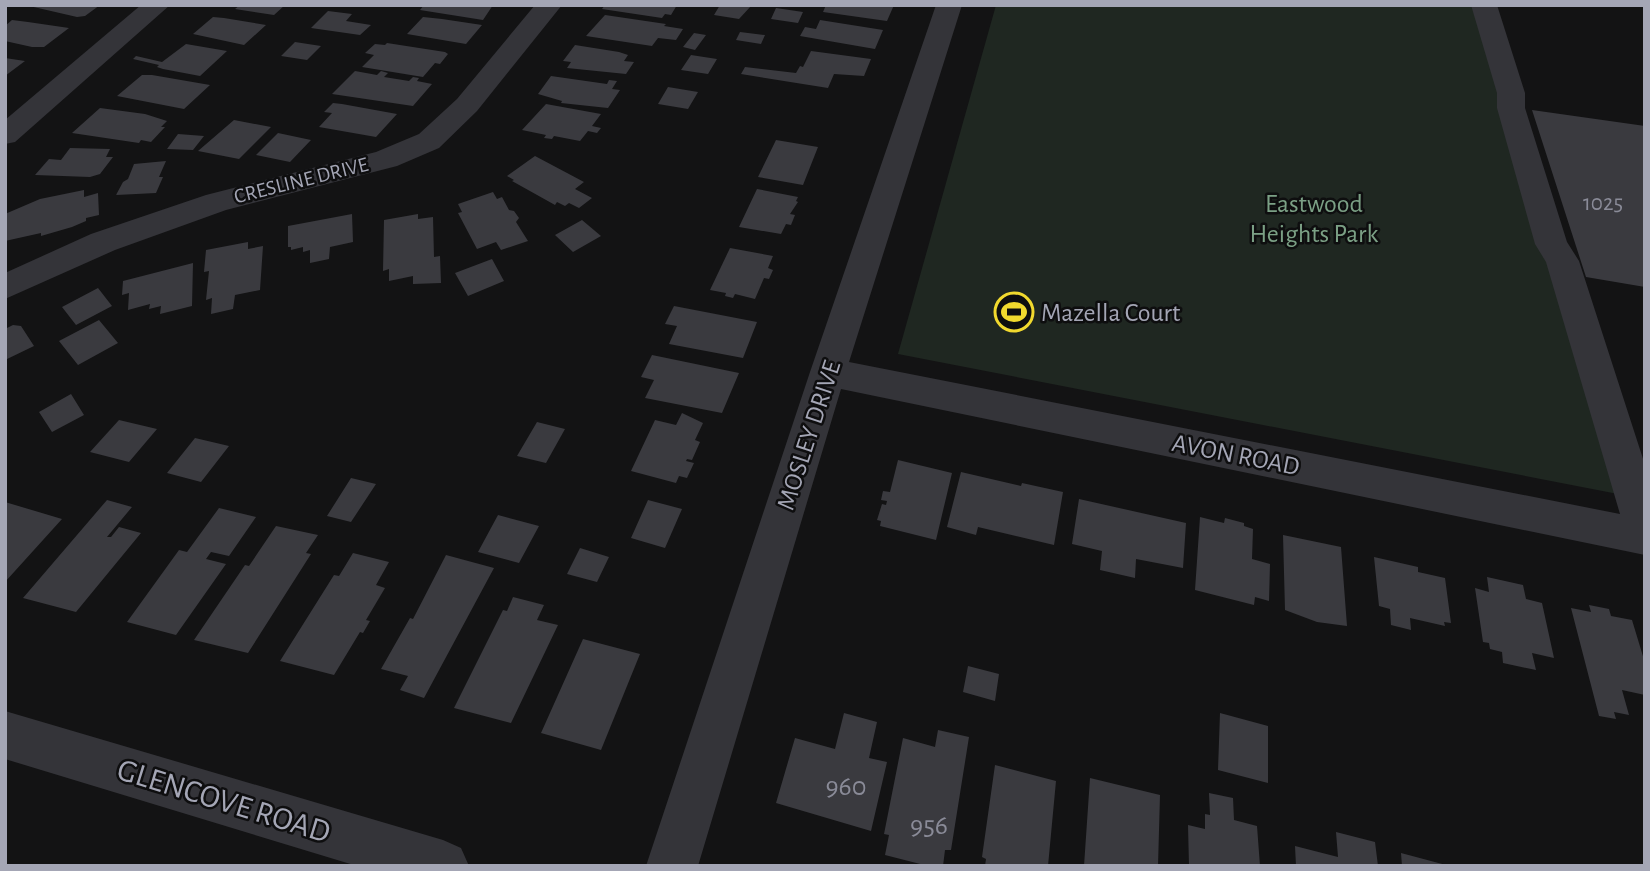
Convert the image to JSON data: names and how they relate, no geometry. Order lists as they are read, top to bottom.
{
  "streets": {
    "street": [
      "CRESLINE DRIVE",
      "MOSLEY DRIVE",
      "AVON ROAD",
      "GLENCOVE ROAD"
    ]
  },
  "crossings": [
    ["MOSLEY DRIVE", "AVON ROAD"]
  ],
  "parks": ["Eastwood Heights Park"],
  "places": {
    "sports": ["Mazella Court"]
  },
  "house_numbers": ["1025", "960", "956"]
}
